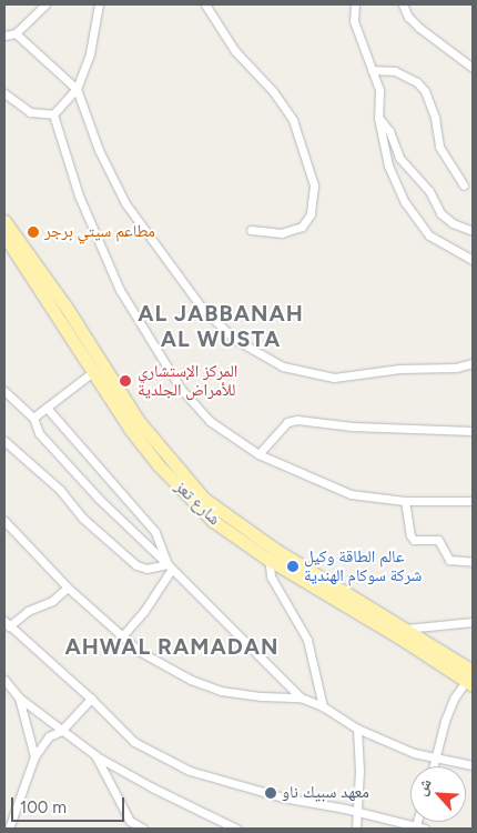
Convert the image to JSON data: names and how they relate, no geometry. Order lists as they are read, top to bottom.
{
  "streets": {
    "main road": ["شارع تعز"]
  },
  "districts": ["AL JABBANAH AL WUSTA", "AHWAL RAMADAN"],
  "places": [
    "مطاعم سيتي برجر",
    "المركز الإستشاري للأمراض الجلدية",
    "عالم الطاقة وكيل شركة سوكام الهندية",
    "معهد سبيك ناو"
  ],
  "scale_bar": "100 m",
  "north": "top left"
}
